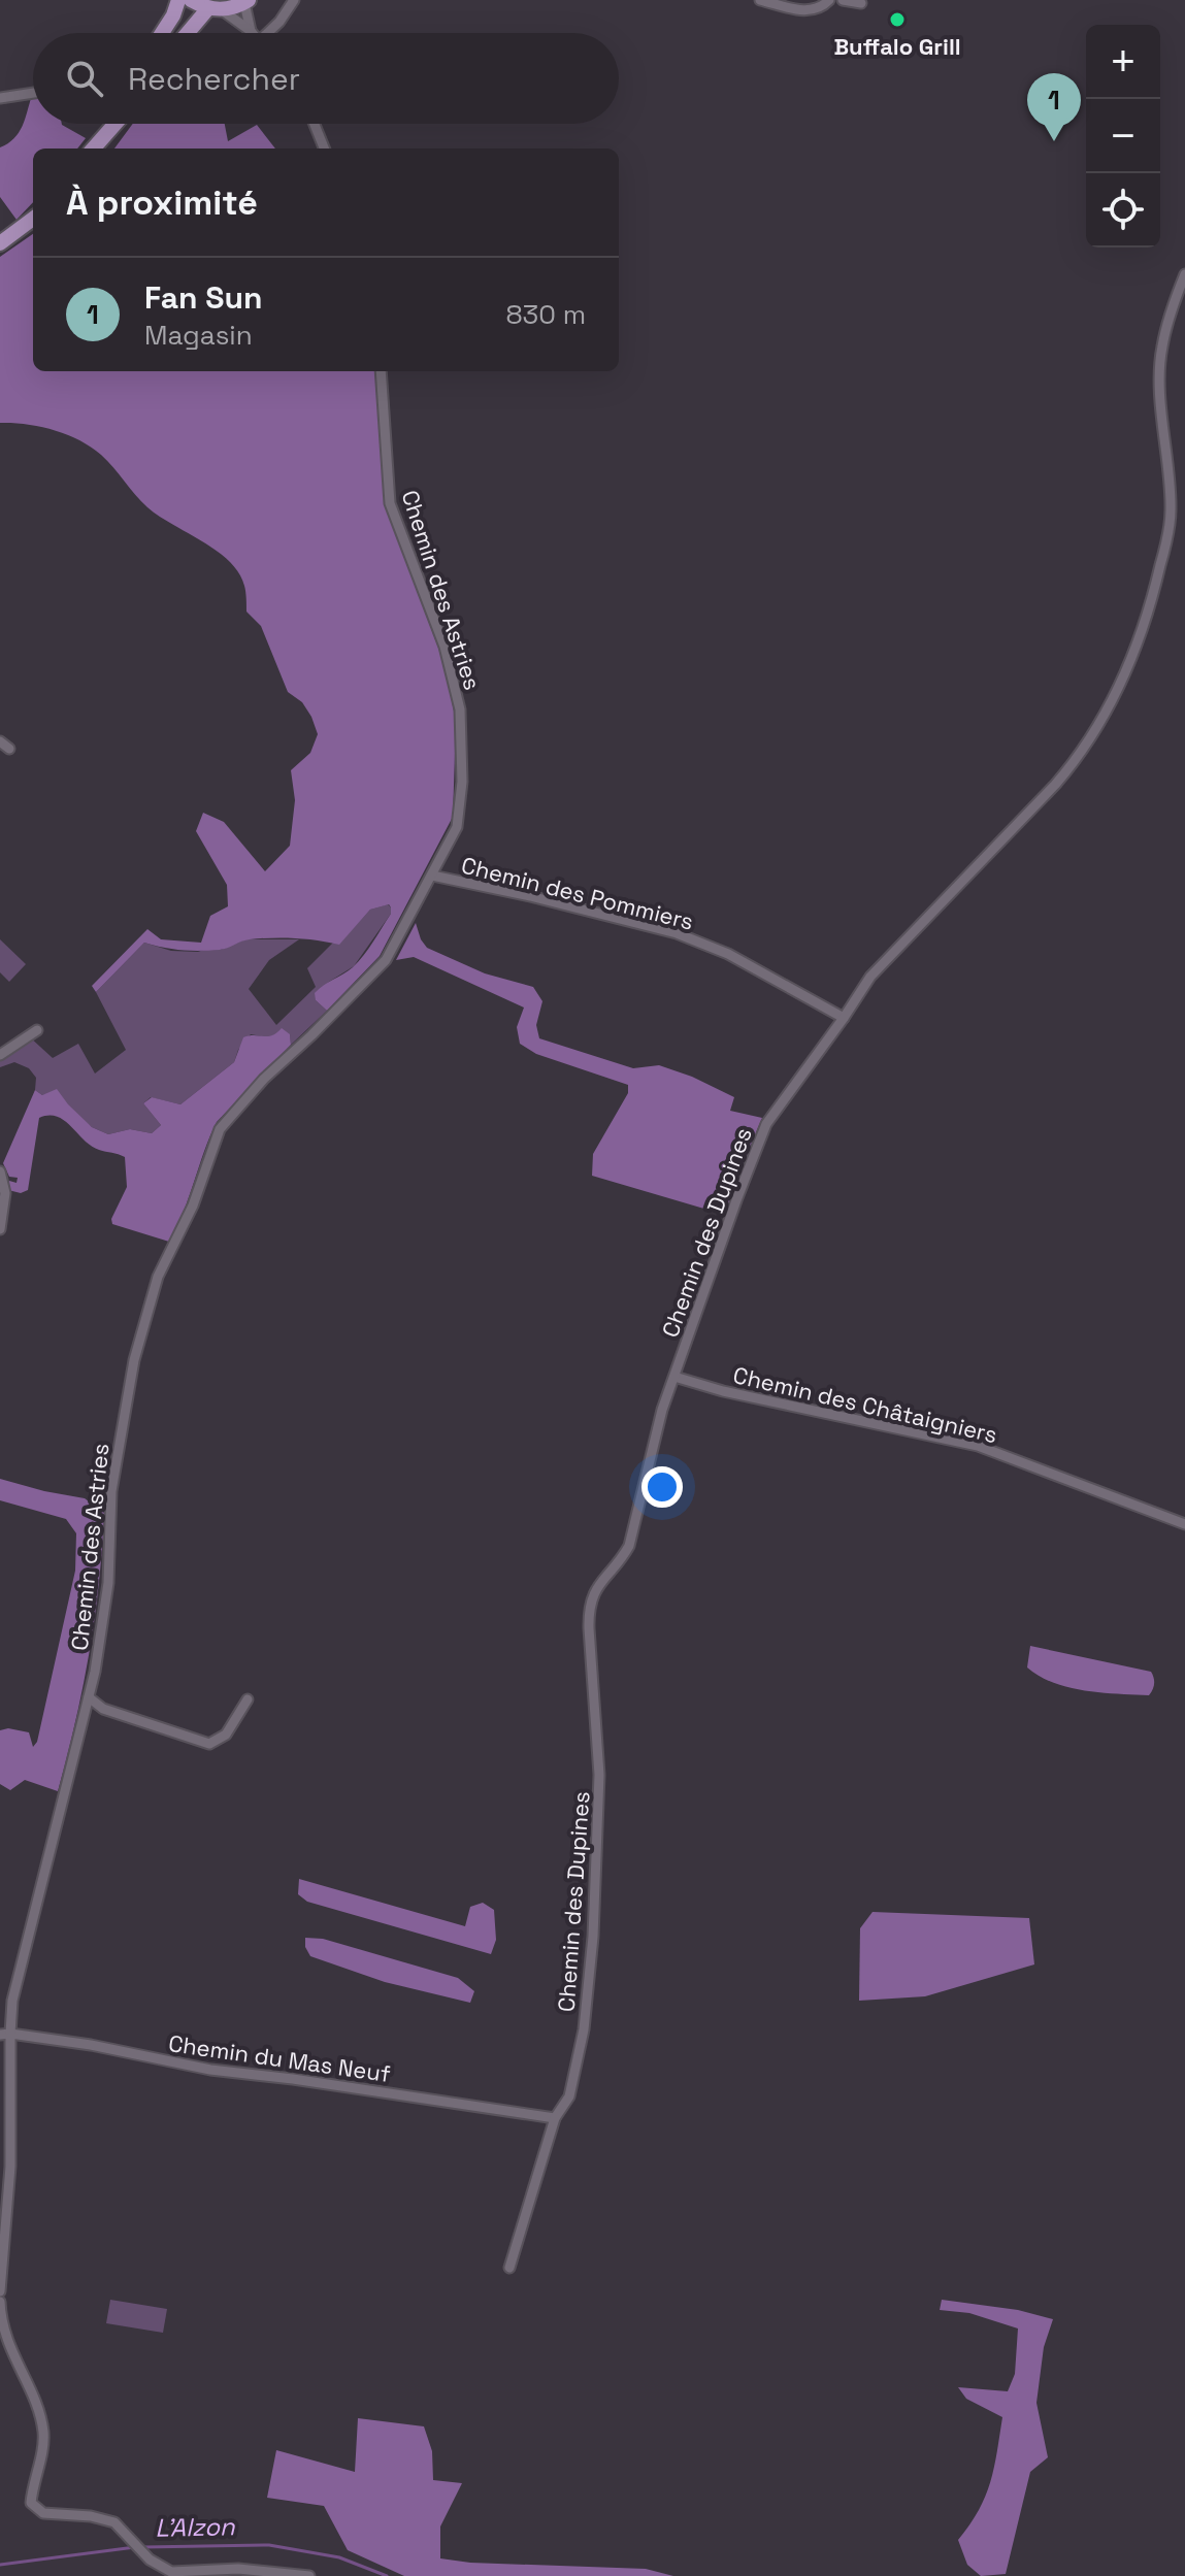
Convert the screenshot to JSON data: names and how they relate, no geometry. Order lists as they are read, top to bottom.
{
  "streets": {
    "street": [
      "Chemin des Astries",
      "Chemin des Pommiers",
      "Chemin des Dupines",
      "Chemin des Châtaigniers",
      "Chemin du Mas Neuf"
    ]
  },
  "crossings": [
    ["Chemin des Astries", "Chemin des Pommiers"],
    ["Chemin des Astries", "Chemin du Mas Neuf"],
    ["Chemin des Pommiers", "Chemin des Dupines"],
    ["Chemin des Dupines", "Chemin des Châtaigniers"],
    ["Chemin des Dupines", "Chemin du Mas Neuf"]
  ],
  "water": ["L'Alzon"],
  "places": ["Buffalo Grill"],
  "page": {
    "map_buttons": ["+", "−"],
    "search": "Rechercher",
    "pins": "1",
    "heading": "À proximité",
    "list": [
      {
        "mark": "1",
        "name": "Fan Sun",
        "note": "Magasin",
        "value": "830 m"
      }
    ]
  }
}
